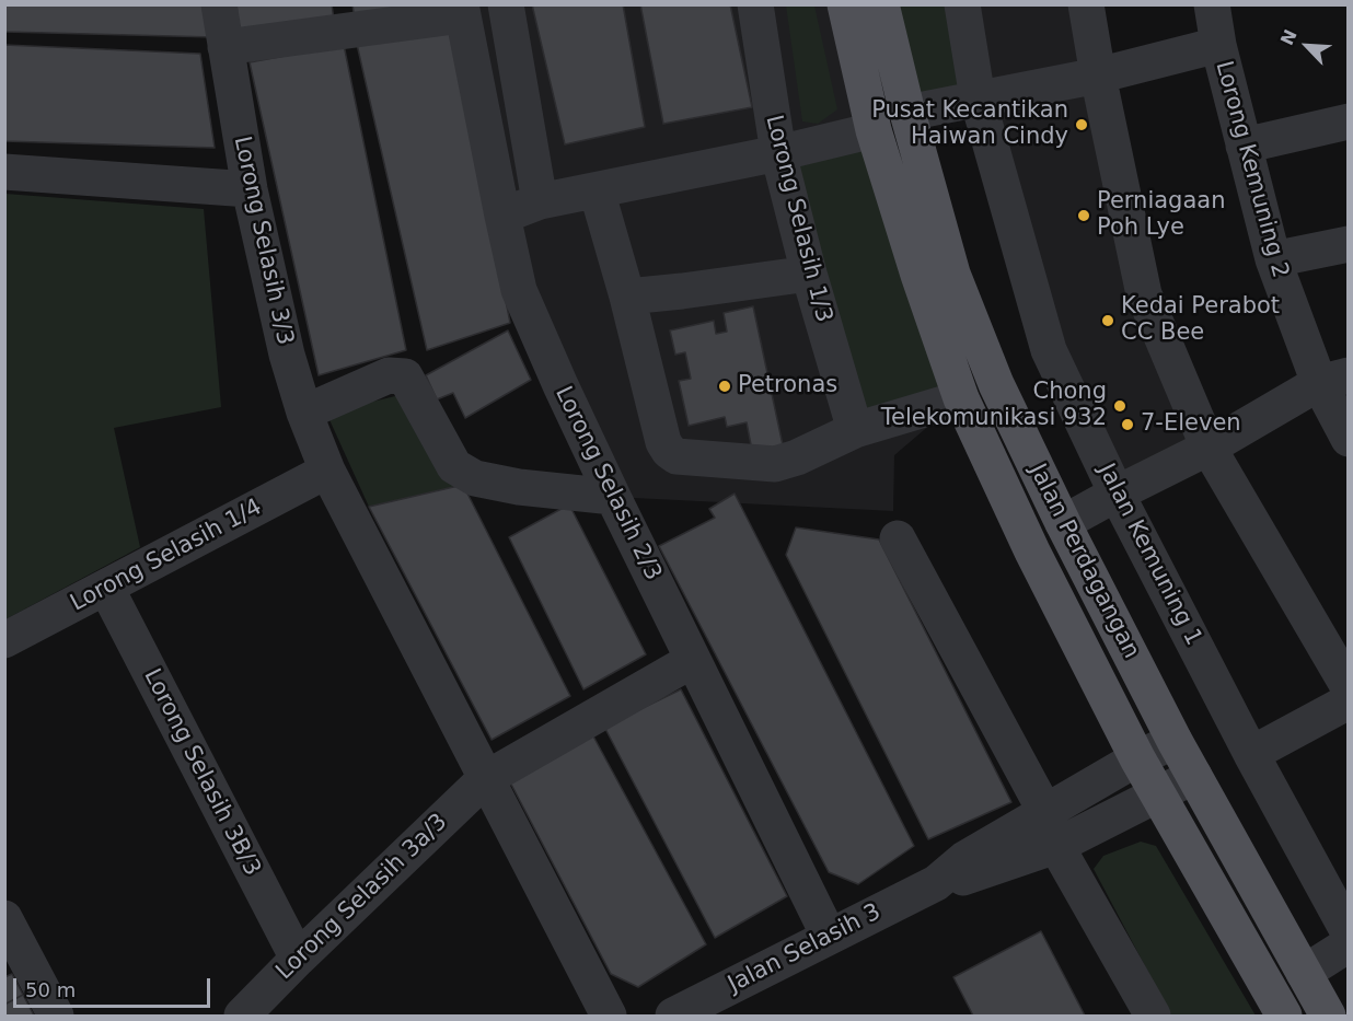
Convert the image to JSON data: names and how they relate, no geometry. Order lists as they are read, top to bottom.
{
  "streets": {
    "main road": ["Jalan Perdagangan"],
    "street": [
      "Lorong Kemuning 2",
      "Lorong Selasih 1/3",
      "Lorong Selasih 3/3",
      "Lorong Selasih 2/3",
      "Jalan Kemuning 1",
      "Lorong Selasih 1/4",
      "Lorong Selasih 3B/3",
      "Lorong Selasih 3a/3",
      "Jalan Selasih 3"
    ]
  },
  "crossings": [
    ["Lorong Selasih 3/3", "Lorong Selasih 1/4"],
    ["Lorong Selasih 2/3", "Lorong Selasih 3a/3"],
    ["Lorong Selasih 2/3", "Jalan Selasih 3"],
    ["Lorong Selasih 1/4", "Lorong Selasih 3B/3"],
    ["Jalan Perdagangan", "Jalan Selasih 3"],
    ["Lorong Selasih 3B/3", "Lorong Selasih 3a/3"]
  ],
  "places": [
    "Pusat Kecantikan Haiwan Cindy",
    "Perniagaan Poh Lye",
    "Kedai Perabot CC Bee",
    "Petronas",
    "Chong Telekomunikasi 932",
    "7-Eleven"
  ],
  "scale_bar": "50 m",
  "north": "top left"
}
